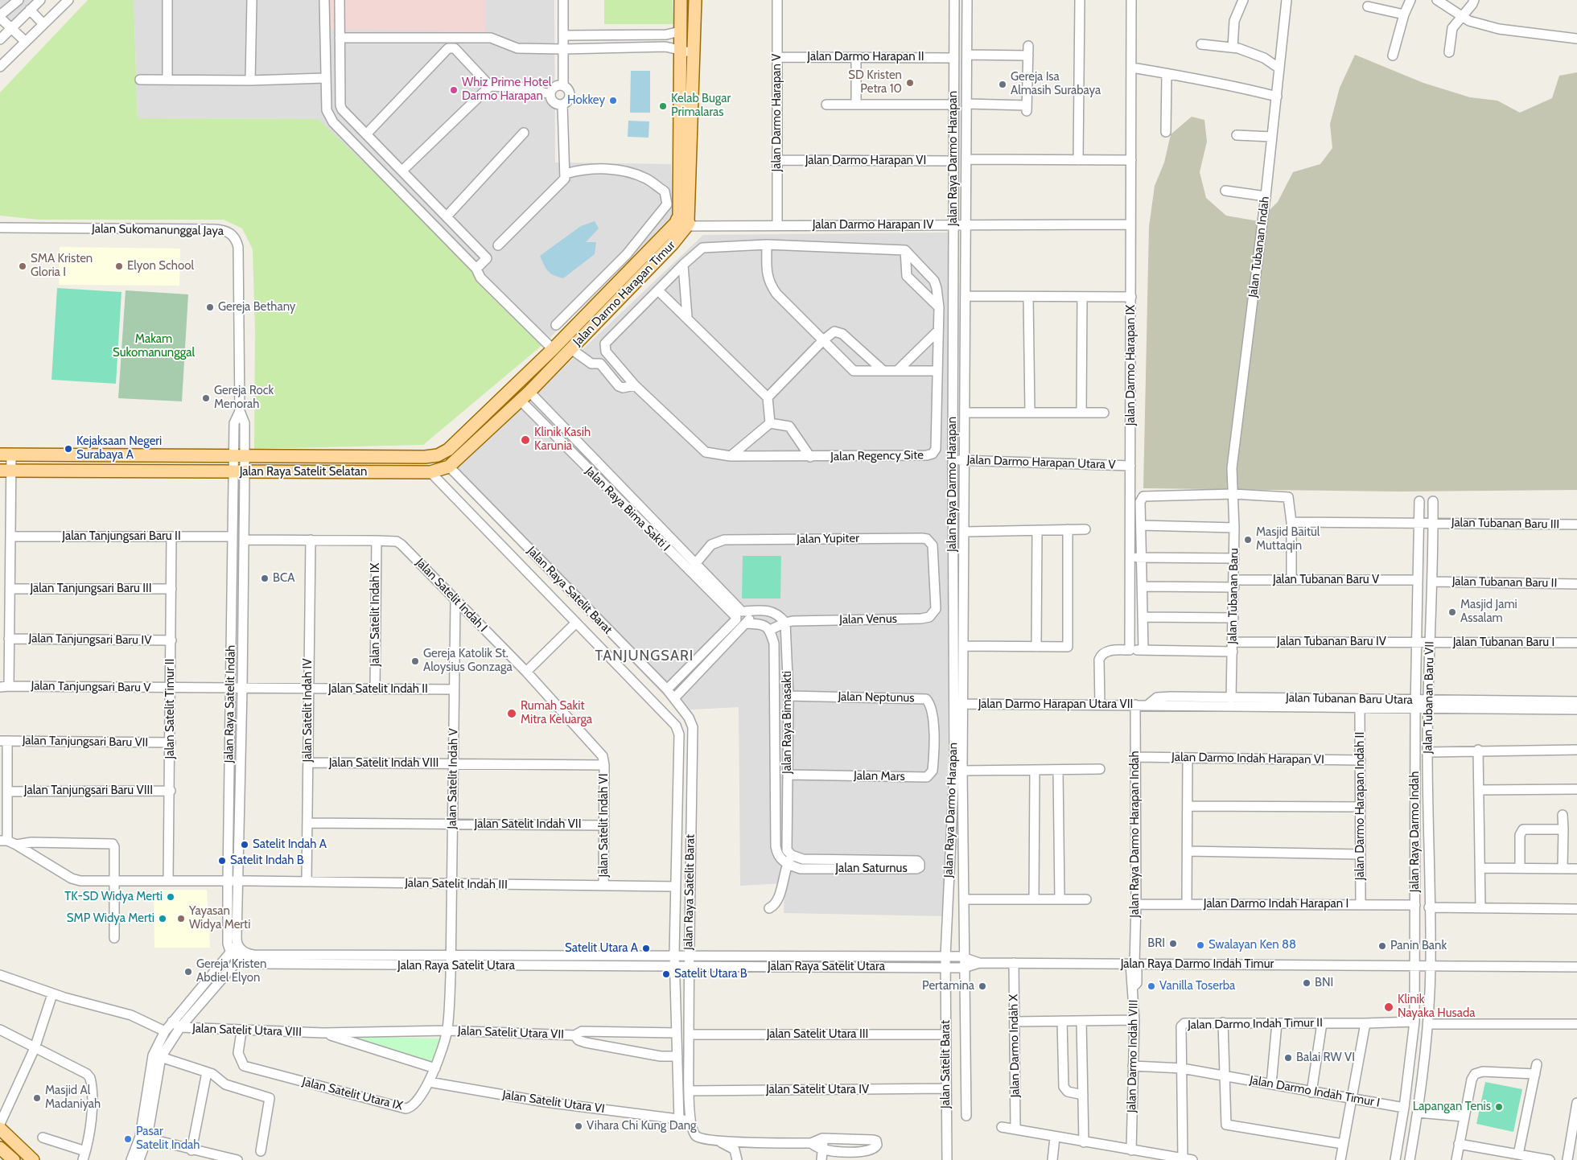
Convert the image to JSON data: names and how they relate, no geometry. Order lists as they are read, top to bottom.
{
  "streets": {
    "main road": ["Jalan Darmo Harapan Timur", "Jalan Raya Satelit Selatan"],
    "street": [
      "Jalan Darmo Harapan II",
      "Jalan Darmo Harapan V",
      "Jalan Raya Darmo Harapan",
      "Jalan Darmo Harapan VI",
      "Jalan Darmo Harapan IV",
      "Jalan Sukomanunggal Jaya",
      "Jalan Tubanan Indah",
      "Jalan Darmo Harapan IX",
      "Jalan Regency Site",
      "Jalan Darmo Harapan Utara V",
      "Jalan Raya Bima Sakti I",
      "Jalan Tubanan Baru III",
      "Jalan Tanjungsari Baru II",
      "Jalan Yupiter",
      "Jalan Tubanan Baru V",
      "Jalan Tubanan Baru II",
      "Jalan Tanjungsari Baru III",
      "Jalan Raya Satelit Barat",
      "Jalan Satelit Indah I",
      "Jalan Tubanan Baru",
      "Jalan Satelit Indah IX",
      "Jalan Venus",
      "Jalan Tanjungsari Baru IV",
      "Jalan Tubanan Baru IV",
      "Jalan Tubanan Baru I",
      "Jalan Tanjungsari Baru V",
      "Jalan Satelit Indah II",
      "Jalan Neptunus",
      "Jalan Tubanan Baru VII",
      "Jalan Tubanan Baru Utara",
      "Jalan Raya Satelit Indah",
      "Jalan Darmo Harapan Utara VII",
      "Jalan Satelit Timur II",
      "Jalan Satelit Indah IV",
      "Jalan Raya Bimasakti",
      "Jalan Tanjungsari Baru VII",
      "Jalan Darmo Indah Harapan VI",
      "Jalan Satelit Indah VIII",
      "Jalan Mars",
      "Jalan Satelit Indah V",
      "Jalan Tanjungsari Baru VIII",
      "Jalan Darmo Harapan Indah II",
      "Jalan Satelit Indah VII",
      "Jalan Satelit Indah VI",
      "Jalan Raya Darmo Indah",
      "Jalan Raya Darmo Harapan Indah",
      "Jalan Saturnus",
      "Jalan Satelit Indah III",
      "Jalan Darmo Indah Harapan I",
      "Jalan Raya Darmo Indah Timur",
      "Jalan Raya Satelit Utara",
      "Jalan Darmo Indah Timur II",
      "Jalan Satelit Utara VIII",
      "Jalan Satelit Utara VII",
      "Jalan Satelit Utara III",
      "Jalan Darmo Indah X",
      "Jalan Darmo Indah VIII",
      "Jalan Satelit Barat",
      "Jalan Satelit Utara IV",
      "Jalan Darmo Indah Timur I",
      "Jalan Satelit Utara IX",
      "Jalan Satelit Utara VI"
    ]
  },
  "crossings": [
    ["Jalan Darmo Harapan II", "Jalan Darmo Harapan V"],
    ["Jalan Darmo Harapan II", "Jalan Raya Darmo Harapan"],
    ["Jalan Darmo Harapan V", "Jalan Darmo Harapan VI"],
    ["Jalan Darmo Harapan V", "Jalan Darmo Harapan IV"],
    ["Jalan Raya Darmo Harapan", "Jalan Darmo Harapan VI"],
    ["Jalan Raya Darmo Harapan", "Jalan Darmo Harapan IV"],
    ["Jalan Raya Darmo Harapan", "Jalan Darmo Harapan Utara V"],
    ["Jalan Raya Darmo Harapan", "Jalan Darmo Harapan Utara VII"],
    ["Jalan Raya Darmo Harapan", "Jalan Raya Darmo Indah Timur"],
    ["Jalan Raya Darmo Harapan", "Jalan Raya Satelit Utara"],
    ["Jalan Raya Darmo Harapan", "Jalan Satelit Barat"],
    ["Jalan Darmo Harapan IV", "Jalan Darmo Harapan Timur"],
    ["Jalan Darmo Harapan IV", "Jalan Darmo Harapan IX"],
    ["Jalan Sukomanunggal Jaya", "Jalan Raya Satelit Selatan"],
    ["Jalan Sukomanunggal Jaya", "Jalan Raya Satelit Indah"],
    ["Jalan Tubanan Indah", "Jalan Tubanan Baru"],
    ["Jalan Darmo Harapan Timur", "Jalan Raya Satelit Selatan"],
    ["Jalan Darmo Harapan IX", "Jalan Darmo Harapan Utara V"],
    ["Jalan Darmo Harapan IX", "Jalan Tubanan Baru IV"],
    ["Jalan Raya Satelit Selatan", "Jalan Raya Bima Sakti I"],
    ["Jalan Raya Satelit Selatan", "Jalan Raya Satelit Barat"],
    ["Jalan Raya Satelit Selatan", "Jalan Raya Satelit Indah"],
    ["Jalan Raya Bima Sakti I", "Jalan Yupiter"],
    ["Jalan Tubanan Baru III", "Jalan Tubanan Baru VII"],
    ["Jalan Tubanan Baru III", "Jalan Raya Darmo Indah"],
    ["Jalan Tanjungsari Baru II", "Jalan Raya Satelit Indah"],
    ["Jalan Tanjungsari Baru II", "Jalan Satelit Timur II"],
    ["Jalan Yupiter", "Jalan Venus"],
    ["Jalan Tubanan Baru V", "Jalan Tubanan Baru"],
    ["Jalan Tubanan Baru V", "Jalan Raya Darmo Indah"],
    ["Jalan Tubanan Baru II", "Jalan Tubanan Baru VII"],
    ["Jalan Tanjungsari Baru III", "Jalan Satelit Timur II"],
    ["Jalan Raya Satelit Barat", "Jalan Satelit Indah III"],
    ["Jalan Raya Satelit Barat", "Jalan Raya Satelit Utara"],
    ["Jalan Satelit Indah I", "Jalan Satelit Indah IX"],
    ["Jalan Satelit Indah I", "Jalan Raya Satelit Indah"],
    ["Jalan Satelit Indah I", "Jalan Satelit Indah IV"],
    ["Jalan Satelit Indah I", "Jalan Satelit Indah VIII"],
    ["Jalan Satelit Indah I", "Jalan Satelit Indah V"],
    ["Jalan Satelit Indah I", "Jalan Satelit Indah VI"],
    ["Jalan Tubanan Baru", "Jalan Tubanan Baru IV"],
    ["Jalan Tubanan Baru", "Jalan Tubanan Baru Utara"],
    ["Jalan Satelit Indah IX", "Jalan Satelit Indah II"],
    ["Jalan Venus", "Jalan Raya Bimasakti"],
    ["Jalan Tanjungsari Baru IV", "Jalan Satelit Timur II"],
    ["Jalan Tubanan Baru IV", "Jalan Tubanan Baru I"],
    ["Jalan Tubanan Baru IV", "Jalan Tubanan Baru VII"],
    ["Jalan Tubanan Baru IV", "Jalan Raya Darmo Indah"],
    ["Jalan Tubanan Baru I", "Jalan Tubanan Baru VII"],
    ["Jalan Tanjungsari Baru V", "Jalan Satelit Indah II"],
    ["Jalan Tanjungsari Baru V", "Jalan Raya Satelit Indah"],
    ["Jalan Tanjungsari Baru V", "Jalan Satelit Timur II"],
    ["Jalan Satelit Indah II", "Jalan Raya Satelit Indah"],
    ["Jalan Satelit Indah II", "Jalan Satelit Indah IV"],
    ["Jalan Satelit Indah II", "Jalan Satelit Indah V"],
    ["Jalan Neptunus", "Jalan Raya Bimasakti"],
    ["Jalan Neptunus", "Jalan Mars"],
    ["Jalan Tubanan Baru VII", "Jalan Tubanan Baru Utara"],
    ["Jalan Tubanan Baru VII", "Jalan Raya Darmo Indah"],
    ["Jalan Tubanan Baru VII", "Jalan Raya Darmo Indah Timur"],
    ["Jalan Tubanan Baru Utara", "Jalan Darmo Harapan Utara VII"],
    ["Jalan Tubanan Baru Utara", "Jalan Raya Darmo Indah"],
    ["Jalan Raya Satelit Indah", "Jalan Satelit Indah III"],
    ["Jalan Darmo Harapan Utara VII", "Jalan Raya Darmo Harapan Indah"],
    ["Jalan Satelit Timur II", "Jalan Tanjungsari Baru VII"],
    ["Jalan Satelit Timur II", "Jalan Tanjungsari Baru VIII"],
    ["Jalan Satelit Timur II", "Jalan Satelit Indah III"],
    ["Jalan Satelit Indah IV", "Jalan Satelit Indah VIII"],
    ["Jalan Satelit Indah IV", "Jalan Satelit Indah VII"],
    ["Jalan Satelit Indah IV", "Jalan Satelit Indah III"],
    ["Jalan Raya Bimasakti", "Jalan Mars"],
    ["Jalan Raya Bimasakti", "Jalan Saturnus"],
    ["Jalan Darmo Indah Harapan VI", "Jalan Darmo Harapan Indah II"],
    ["Jalan Darmo Indah Harapan VI", "Jalan Raya Darmo Harapan Indah"],
    ["Jalan Satelit Indah VIII", "Jalan Satelit Indah V"],
    ["Jalan Satelit Indah VIII", "Jalan Satelit Indah VI"],
    ["Jalan Satelit Indah V", "Jalan Satelit Indah VII"],
    ["Jalan Satelit Indah V", "Jalan Satelit Indah III"],
    ["Jalan Satelit Indah V", "Jalan Raya Satelit Utara"],
    ["Jalan Satelit Indah V", "Jalan Satelit Utara IX"],
    ["Jalan Darmo Harapan Indah II", "Jalan Darmo Indah Harapan I"],
    ["Jalan Satelit Indah VII", "Jalan Satelit Indah VI"],
    ["Jalan Satelit Indah VI", "Jalan Satelit Indah III"],
    ["Jalan Raya Darmo Indah", "Jalan Darmo Indah Harapan I"],
    ["Jalan Raya Darmo Indah", "Jalan Raya Darmo Indah Timur"],
    ["Jalan Raya Darmo Indah", "Jalan Darmo Indah Timur II"],
    ["Jalan Raya Darmo Indah", "Jalan Darmo Indah Timur I"],
    ["Jalan Raya Darmo Harapan Indah", "Jalan Darmo Indah Harapan I"],
    ["Jalan Raya Darmo Harapan Indah", "Jalan Raya Darmo Indah Timur"],
    ["Jalan Raya Darmo Harapan Indah", "Jalan Darmo Indah VIII"],
    ["Jalan Raya Darmo Indah Timur", "Jalan Raya Satelit Utara"],
    ["Jalan Raya Darmo Indah Timur", "Jalan Darmo Indah X"],
    ["Jalan Raya Satelit Utara", "Jalan Satelit Barat"],
    ["Jalan Raya Satelit Utara", "Jalan Satelit Utara IX"],
    ["Jalan Darmo Indah Timur II", "Jalan Darmo Indah Timur I"],
    ["Jalan Satelit Utara VIII", "Jalan Satelit Utara VII"],
    ["Jalan Satelit Utara VIII", "Jalan Satelit Utara IX"],
    ["Jalan Satelit Utara VII", "Jalan Satelit Utara IX"],
    ["Jalan Satelit Utara III", "Jalan Satelit Barat"],
    ["Jalan Darmo Indah VIII", "Jalan Darmo Indah Timur I"],
    ["Jalan Satelit Barat", "Jalan Satelit Utara IV"],
    ["Jalan Satelit Utara IX", "Jalan Satelit Utara VI"]
  ],
  "districts": ["TANJUNGSARI"],
  "parks": ["Makam Sukomanunggal"],
  "places": [
    "SD Kristen Petra 10",
    "Gereja Isa Almasih Surabaya",
    "Whiz Prime Hotel Darmo Harapan",
    "Hokkey",
    "Kelab Bugar Primalaras",
    "SMA Kristen Gloria I",
    "Elyon School",
    "Gereja Bethany",
    "Gereja Rock Menorah",
    "Klinik Kasih Karunia",
    "Kejaksaan Negeri Surabaya A",
    "Masjid Baitul Muttaqin",
    "BCA",
    "Masjid Jami Assalam",
    "Gereja Katolik St. Aloysius Gonzaga",
    "Rumah Sakit Mitra Keluarga",
    "Satelit Indah A",
    "Satelit Indah B",
    "TK-SD Widya Merti",
    "SMP Widya Merti",
    "Yayasan Widya Merti",
    "BRI",
    "Swalayan Ken 88",
    "Panin Bank",
    "Satelit Utara A",
    "Gereja Kristen Abdiel Elyon",
    "Satelit Utara B",
    "BNI",
    "Pertamina",
    "Vanilla Toserba",
    "Klinik Nayaka Husada",
    "Balai RW VI",
    "Masjid Al Madaniyah",
    "Lapangan Tenis",
    "Vihara Chi Kung Dang",
    "Pasar Satelit Indah"
  ]
}
